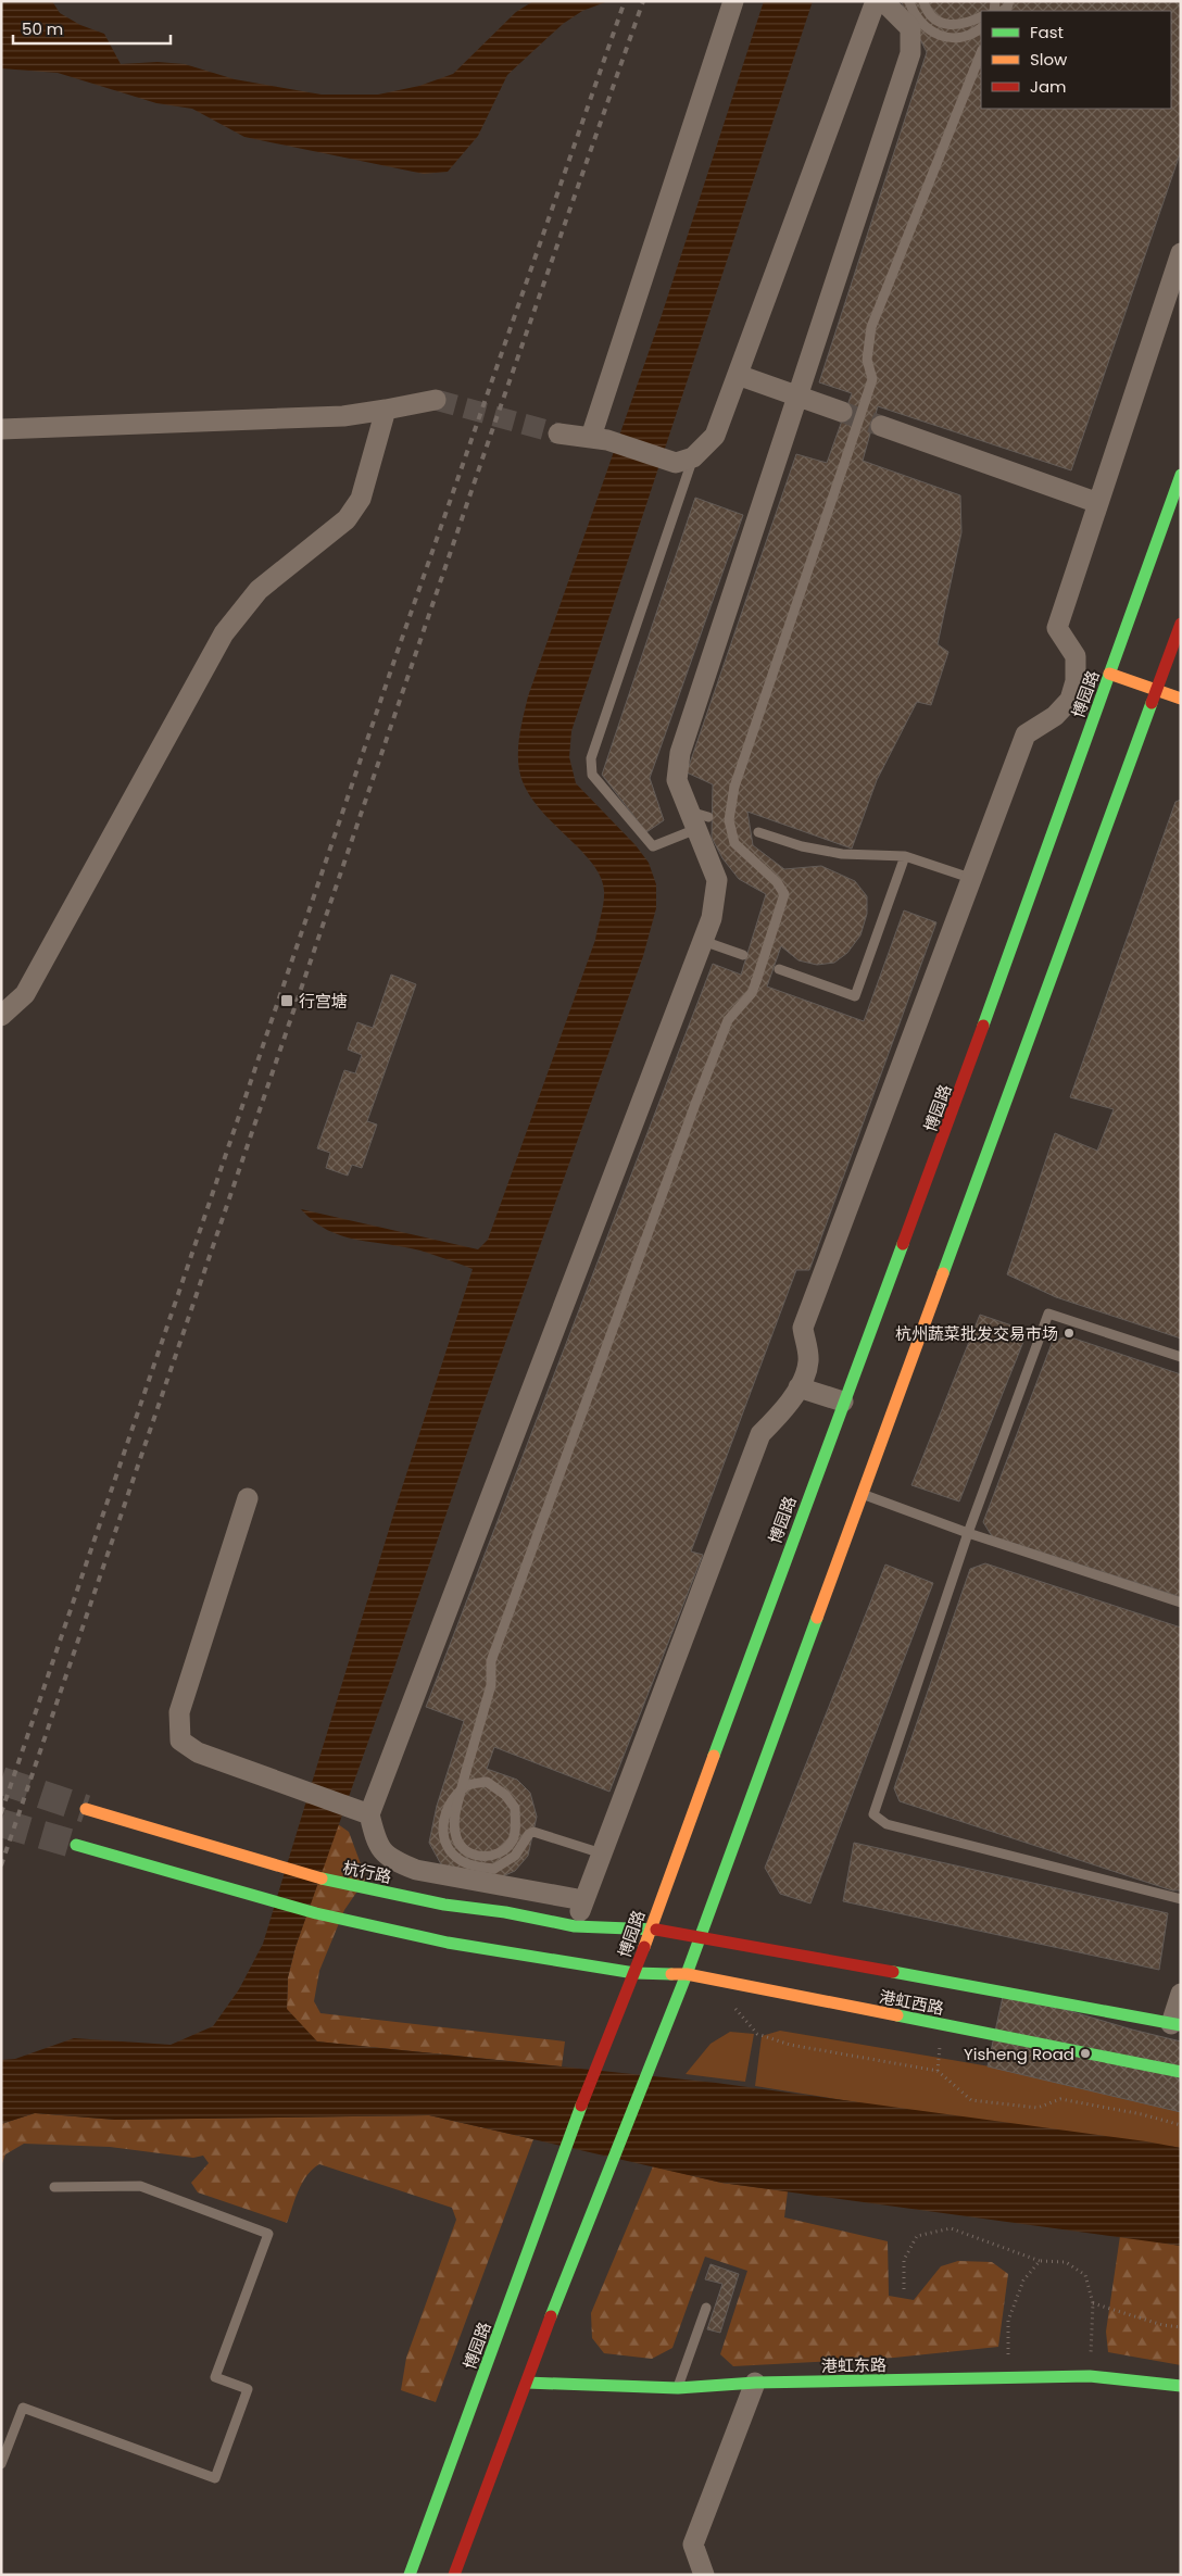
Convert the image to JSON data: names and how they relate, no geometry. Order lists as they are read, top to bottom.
{
  "streets": {
    "main road": [
      "博园路",
      "杭行路",
      "港虹西路",
      "港虹东路"
    ]
  },
  "crossings": [
    ["博园路", "杭行路"],
    ["博园路", "港虹西路"],
    ["杭行路", "港虹西路"]
  ],
  "places": {
    "transit": ["行宫塘"],
    "other": ["杭州蔬菜批发交易市场", "Yisheng Road"]
  },
  "legend": ["Fast", "Slow", "Jam"],
  "scale_bar": "50 m"
}
